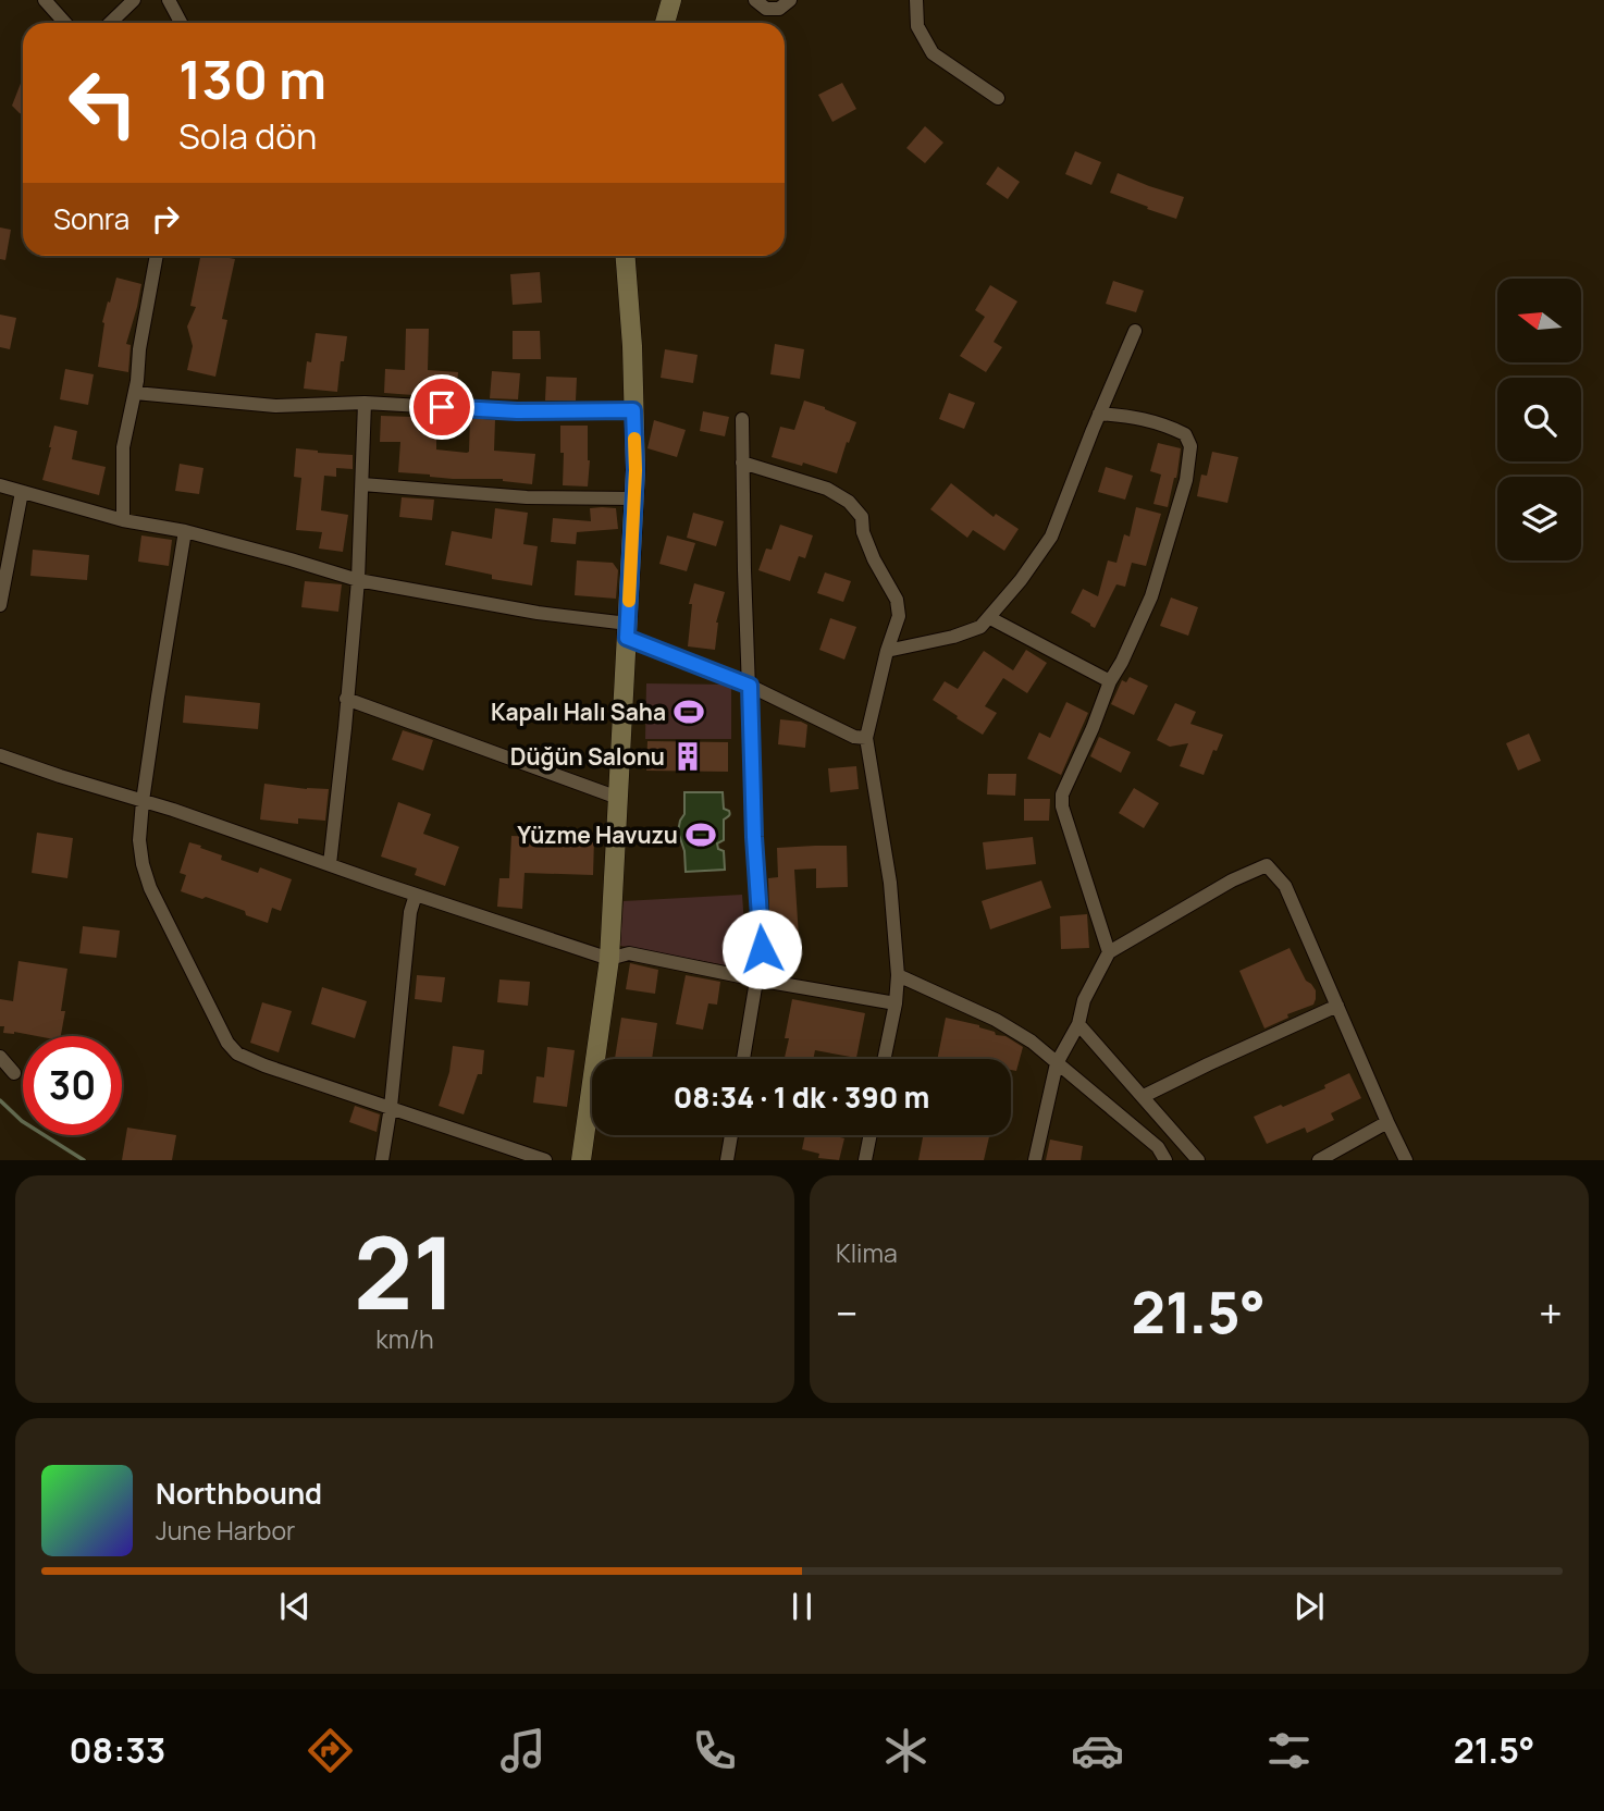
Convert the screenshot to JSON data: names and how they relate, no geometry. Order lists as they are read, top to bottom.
{
  "places": {
    "sports": ["Kapalı Halı Saha", "Yüzme Havuzu"],
    "building": ["Düğün Salonu"]
  },
  "north": "left",
  "page": {
    "turn": ["130 m", "Sola dön"],
    "then": "Sonra",
    "limit": "30",
    "trip": "08:34 · 1 dk · 390 m",
    "tile": [
      ["21", "km/h"],
      "Klima"
    ],
    "heat": ["−", "21.5°", "+"],
    "song": ["Northbound", "June Harbor"],
    "tabs": ["08:33", "21.5°"]
  }
}
